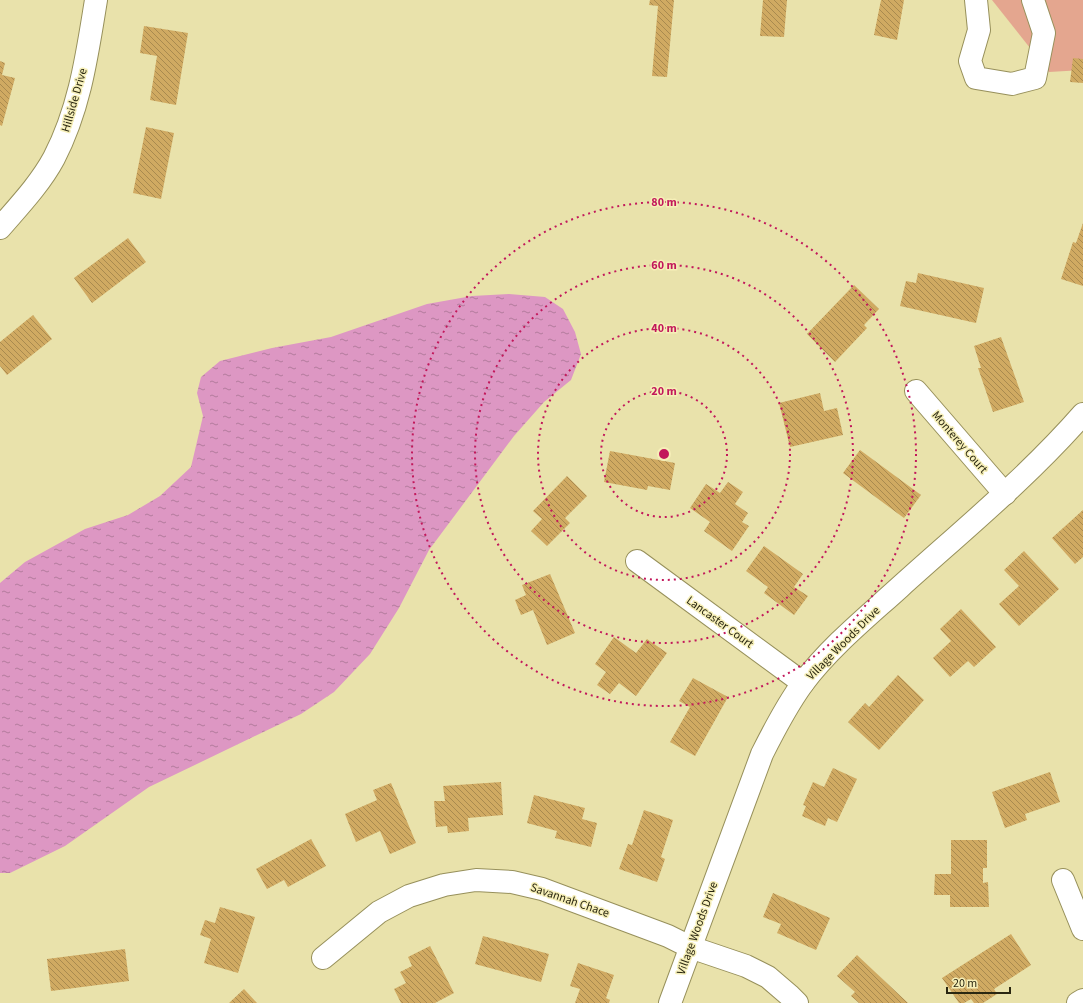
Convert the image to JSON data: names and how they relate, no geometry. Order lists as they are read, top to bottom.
{
  "streets": {
    "street": [
      "Hillside Drive",
      "Monterey Court",
      "Lancaster Court",
      "Village Woods Drive",
      "Savannah Chace"
    ]
  },
  "crossings": [
    ["Monterey Court", "Village Woods Drive"],
    ["Lancaster Court", "Village Woods Drive"],
    ["Village Woods Drive", "Savannah Chace"]
  ],
  "scale_bar": "20 m",
  "rings": [
    "80 m",
    "60 m",
    "40 m",
    "20 m"
  ]
}
